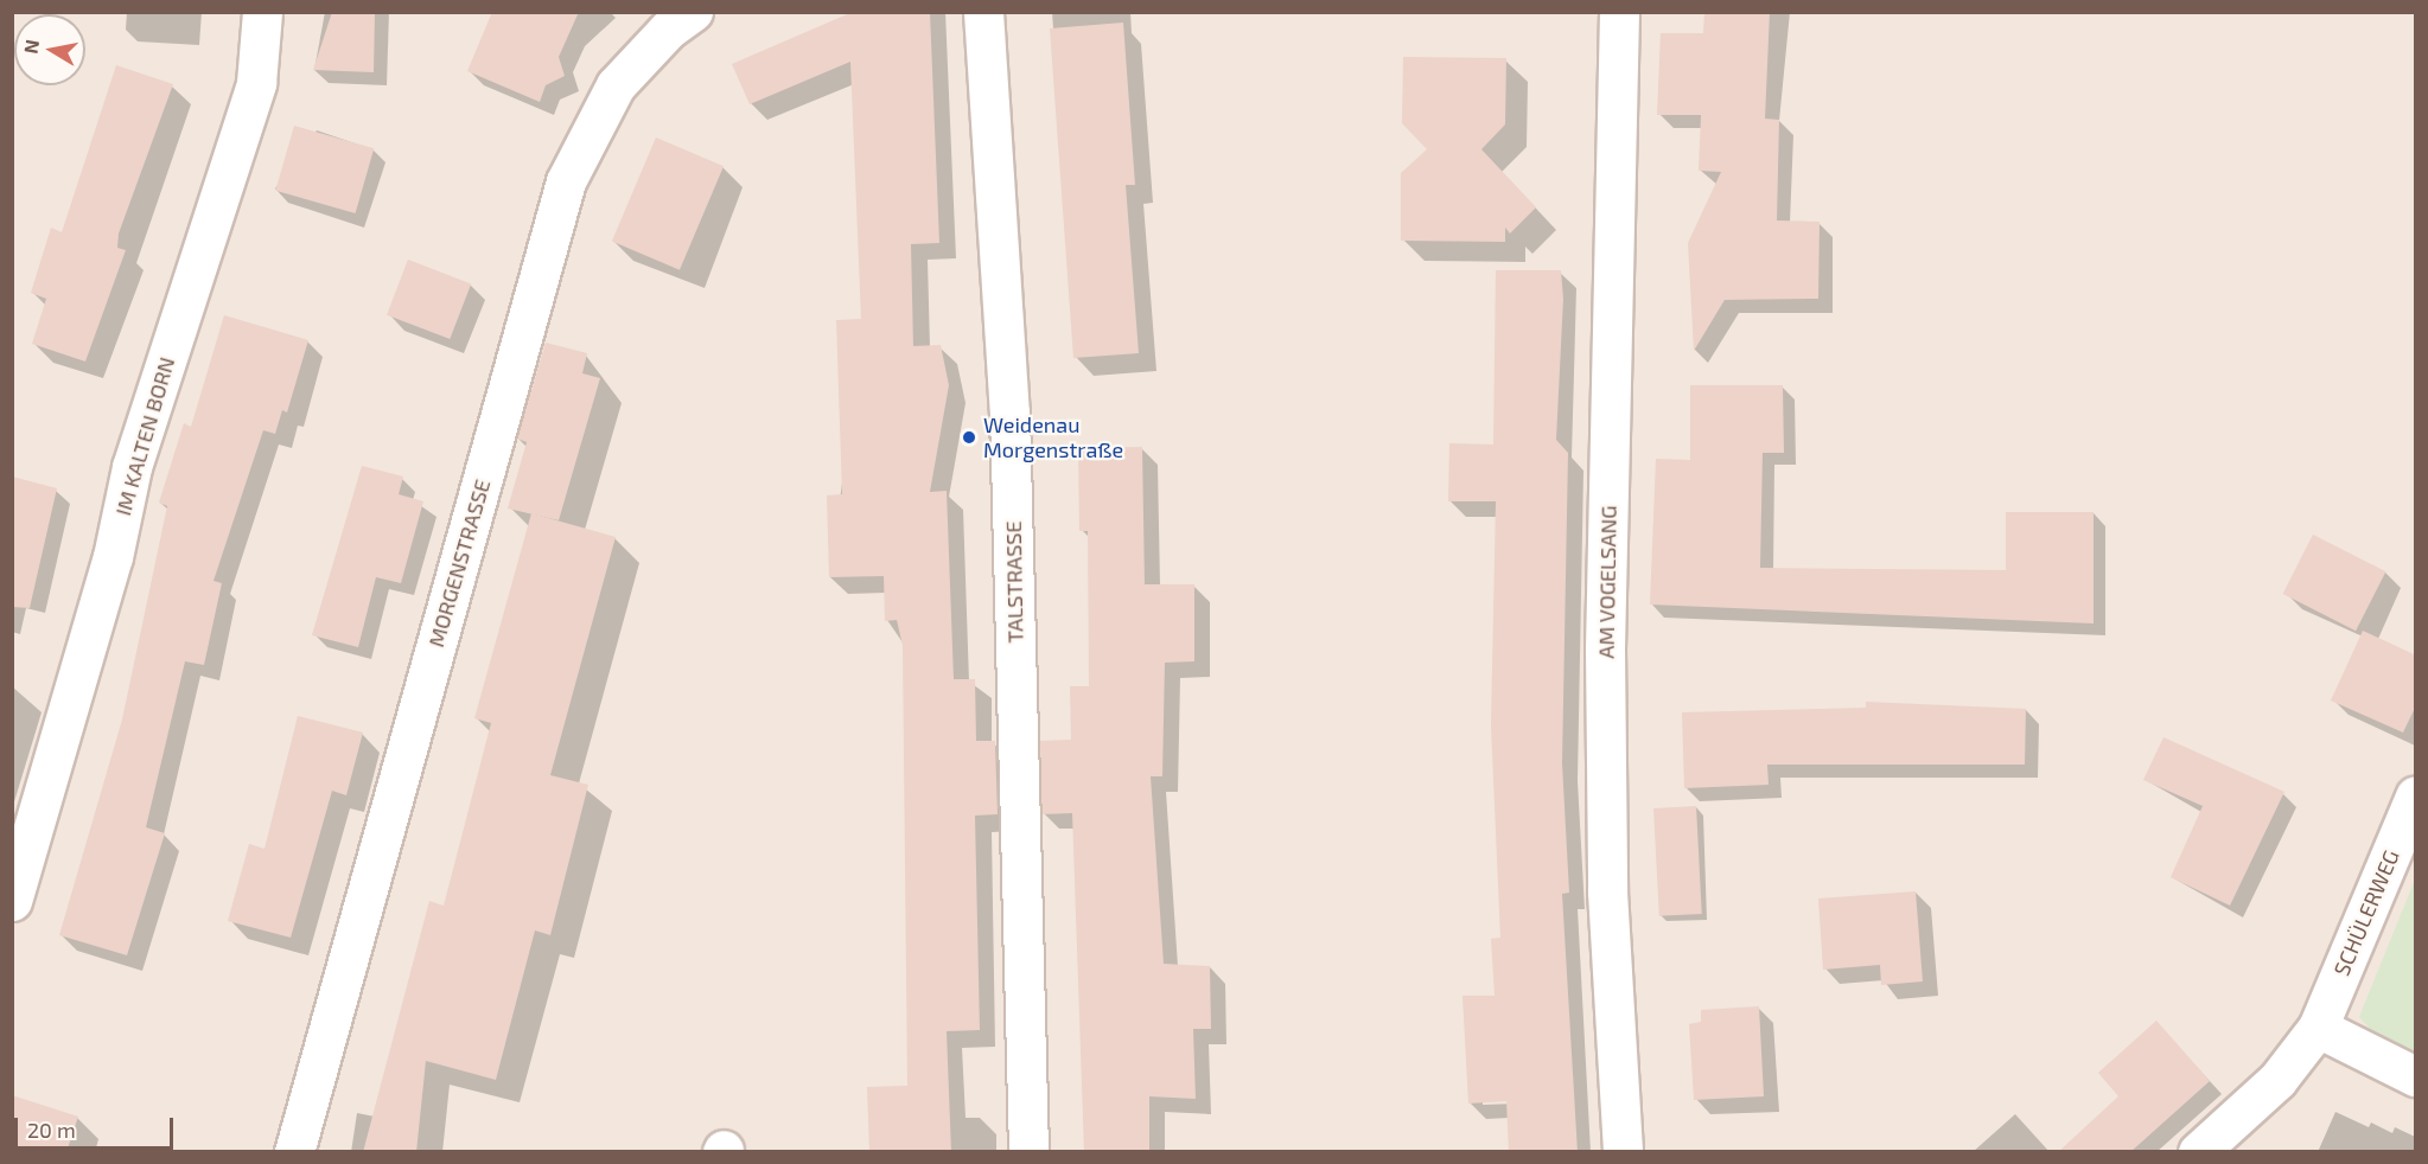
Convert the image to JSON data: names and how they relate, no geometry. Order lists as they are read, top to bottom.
{
  "streets": {
    "street": [
      "IM KALTEN BORN",
      "MORGENSTRASSE",
      "TALSTRASSE",
      "AM VOGELSANG",
      "SCHÜLERWEG"
    ]
  },
  "places": ["Weidenau Morgenstraße"],
  "scale_bar": "20 m",
  "north": "left"
}
